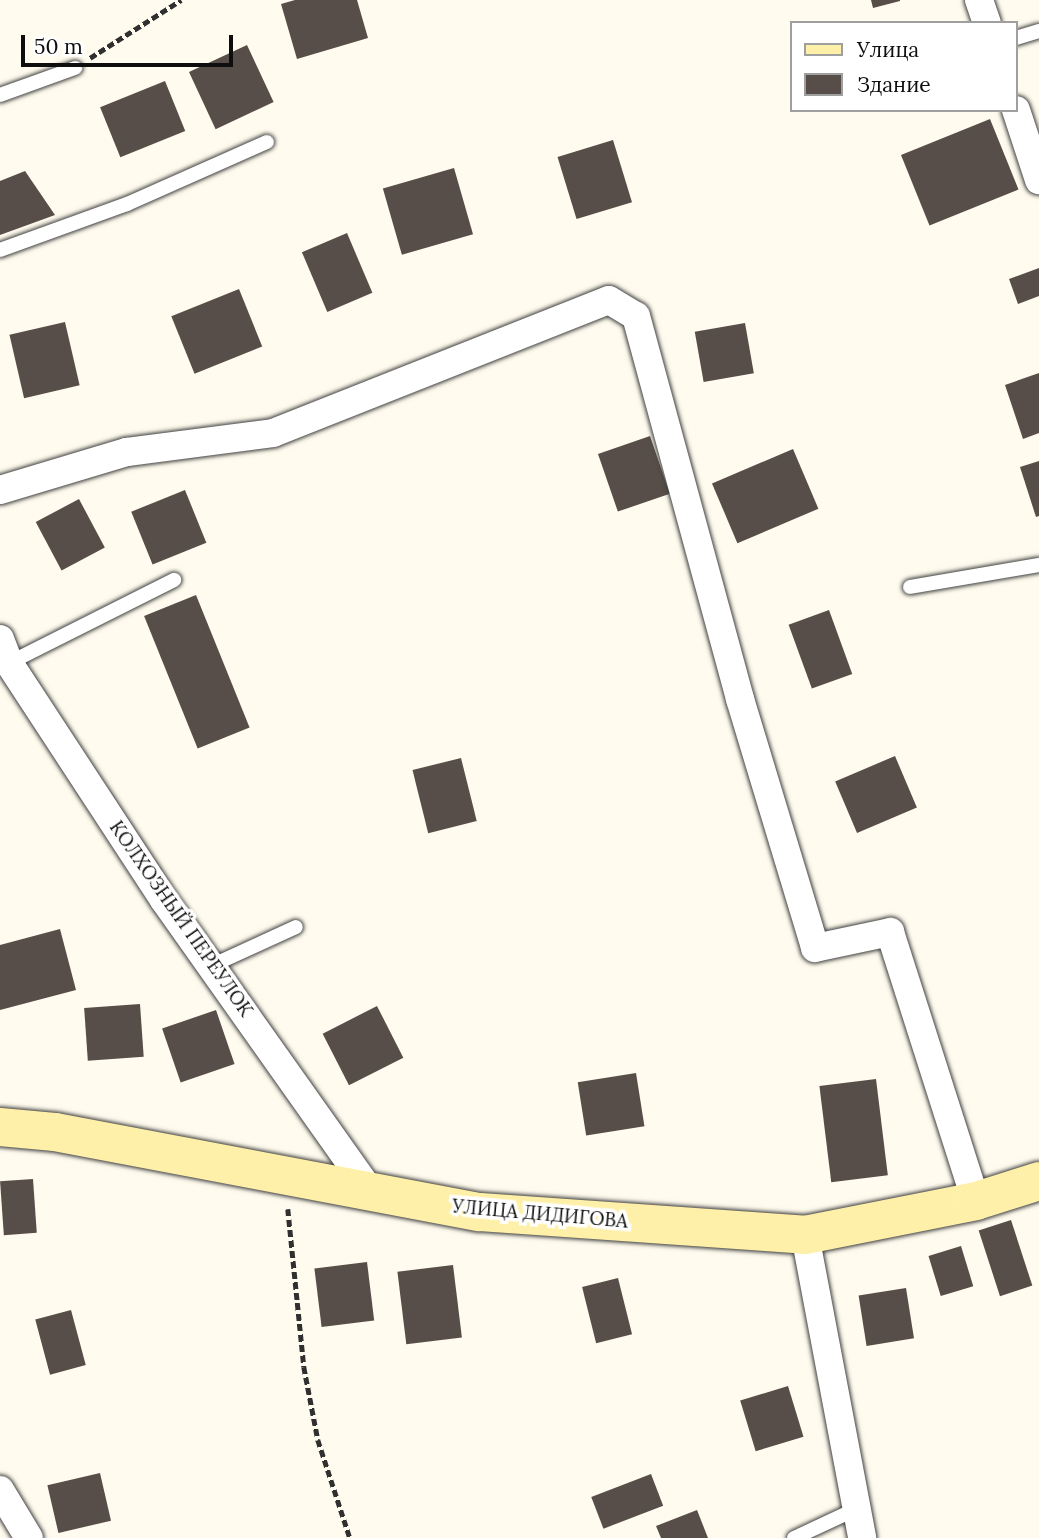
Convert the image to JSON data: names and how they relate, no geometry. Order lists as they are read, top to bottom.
{
  "streets": {
    "street": ["КОЛХОЗНЫЙ ПЕРЕУЛОК", "УЛИЦА ДИДИГОВА"]
  },
  "crossings": [
    ["КОЛХОЗНЫЙ ПЕРЕУЛОК", "УЛИЦА ДИДИГОВА"]
  ],
  "legend": ["Улица", "Здание"],
  "scale_bar": "50 m"
}
